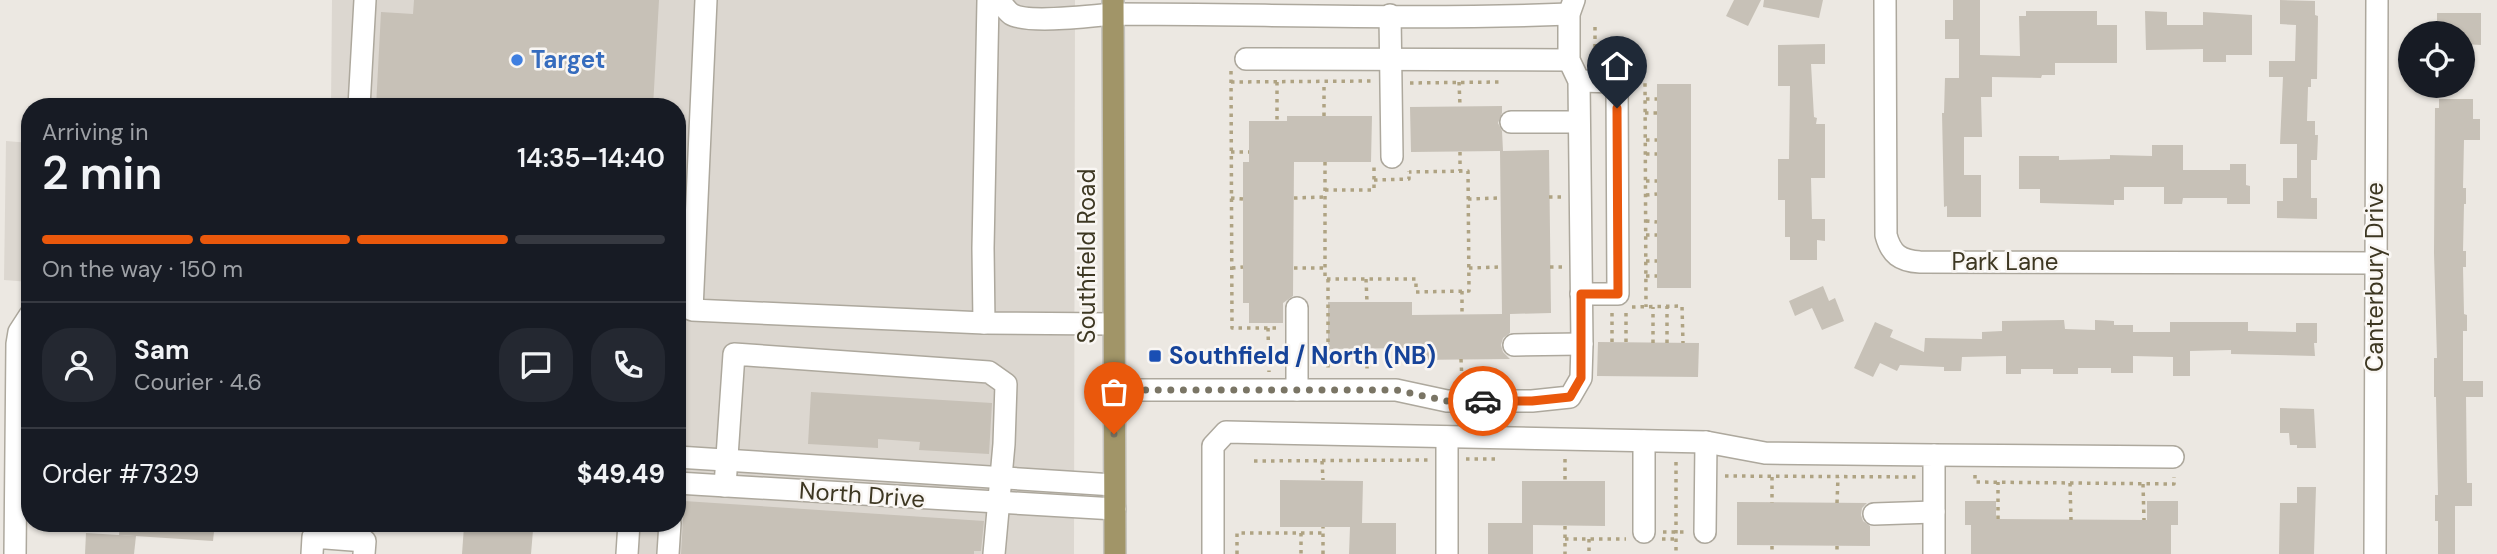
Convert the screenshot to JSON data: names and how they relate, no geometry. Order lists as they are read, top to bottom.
{
  "streets": {
    "main road": ["Southfield Road"],
    "street": ["Park Lane", "Canterbury Drive", "North Drive"]
  },
  "crossings": [
    ["Southfield Road", "North Drive"],
    ["Park Lane", "Canterbury Drive"]
  ],
  "places": {
    "other": ["Target"],
    "transit": ["Southfield / North (NB)"]
  },
  "page": {
    "heading": ["2 min", "Arriving in", "14:35–14:40"],
    "panel": [
      "Sam",
      "Courier · 4.6",
      "Order #7329",
      "$49.49"
    ],
    "bar": "On the way · 150 m"
  }
}
